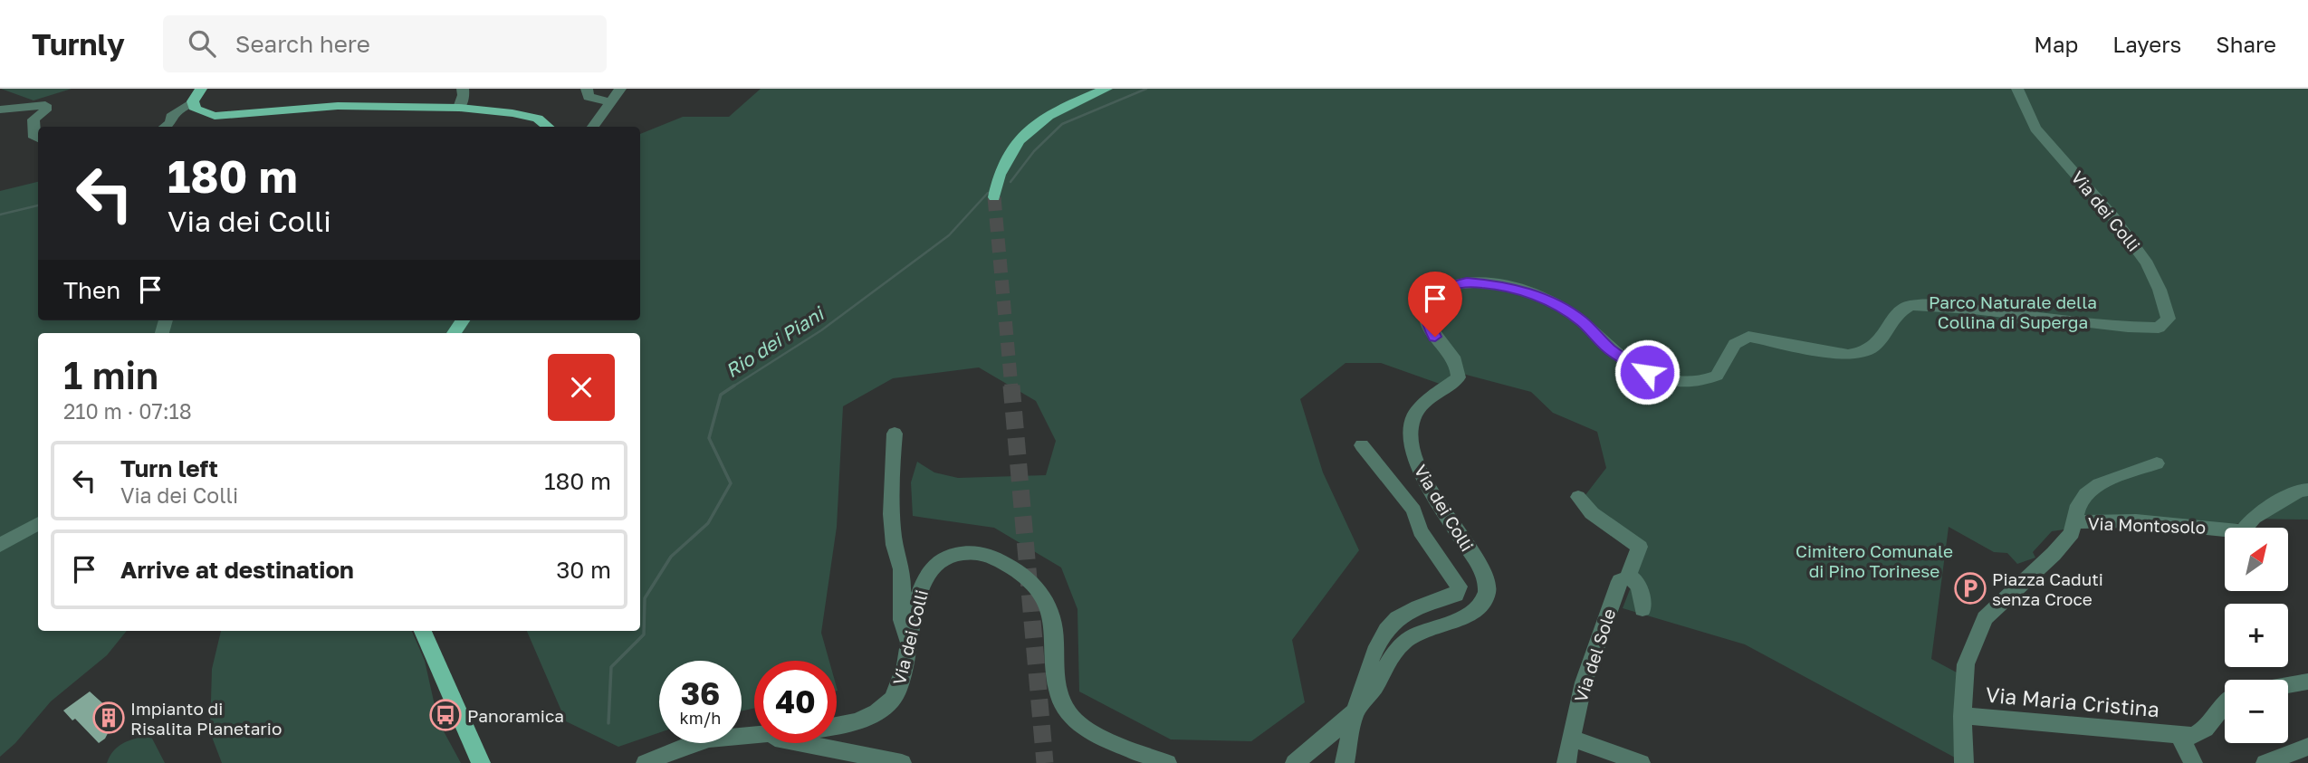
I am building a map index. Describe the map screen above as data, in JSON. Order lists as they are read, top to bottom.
{
  "streets": {
    "street": [
      "Via dei Colli",
      "Via Montosolo",
      "Via del Sole",
      "Via Maria Cristina"
    ]
  },
  "crossings": [
    ["Via Montosolo", "Via Maria Cristina"]
  ],
  "water": ["Rio dei Piani"],
  "parks": ["Parco Naturale della Collina di Superga", "Cimitero Comunale di Pino Torinese"],
  "places": {
    "parking": ["Piazza Caduti senza Croce"],
    "bus stop": ["Panoramica"],
    "building": ["Impianto di Risalita Planetario"]
  },
  "north": "top right",
  "page": {
    "header": "Turnly",
    "search": "Search here",
    "nav": ["Map", "Layers", "Share"],
    "turn": ["180 m", "Via dei Colli"],
    "then": "Then",
    "heading": ["1 min", "210 m · 07:18"],
    "list": [
      {
        "name": "Turn left",
        "note": "Via dei Colli",
        "value": "180 m"
      },
      {
        "name": "Arrive at destination",
        "value": "30 m"
      }
    ],
    "map_buttons": ["+", "−"],
    "speed": "36 km/h",
    "limit": "40"
  }
}
